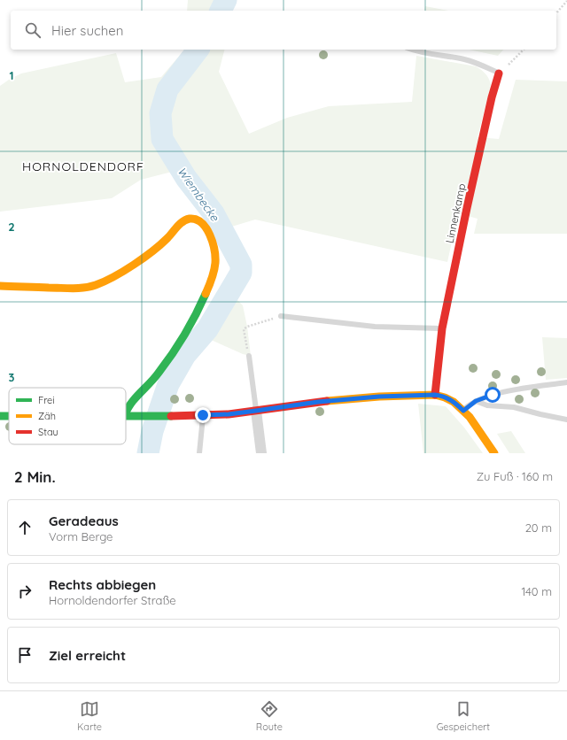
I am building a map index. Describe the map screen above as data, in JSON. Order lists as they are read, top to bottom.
{
  "streets": {
    "street": ["Linnenkamp"]
  },
  "districts": ["HORNOLDENDORF"],
  "water": ["Wiembecke"],
  "legend": ["Frei", "Zäh", "Stau"],
  "page": {
    "search": "Hier suchen",
    "heading": ["2 Min.", "Zu Fuß · 160 m"],
    "list": [
      ["Geradeaus", "Vorm Berge", "20 m"],
      ["Rechts abbiegen", "Hornoldendorfer Straße", "140 m"],
      "Ziel erreicht"
    ],
    "nav": ["Karte", "Route", "Gespeichert"]
  },
  "grid": {
    "rows": ["1", "2", "3"]
  }
}
